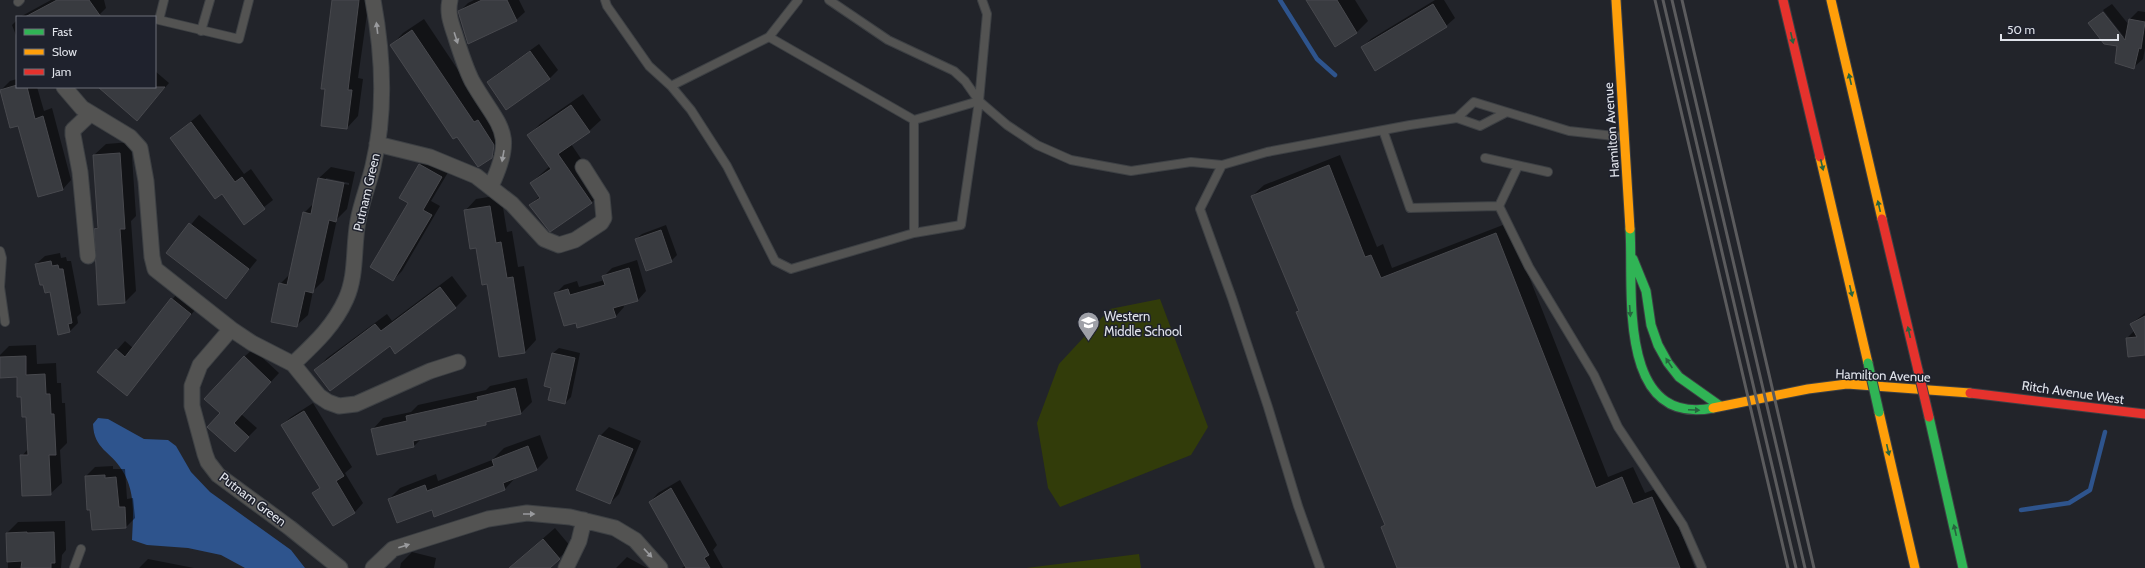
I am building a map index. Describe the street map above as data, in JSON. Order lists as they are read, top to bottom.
{
  "streets": {
    "main road": ["Hamilton Avenue", "Ritch Avenue West"],
    "street": ["Putnam Green"]
  },
  "crossings": [
    ["Hamilton Avenue", "Ritch Avenue West"]
  ],
  "places": {
    "school or university": ["Western Middle School"]
  },
  "legend": ["Fast", "Slow", "Jam"],
  "scale_bar": "50 m"
}
